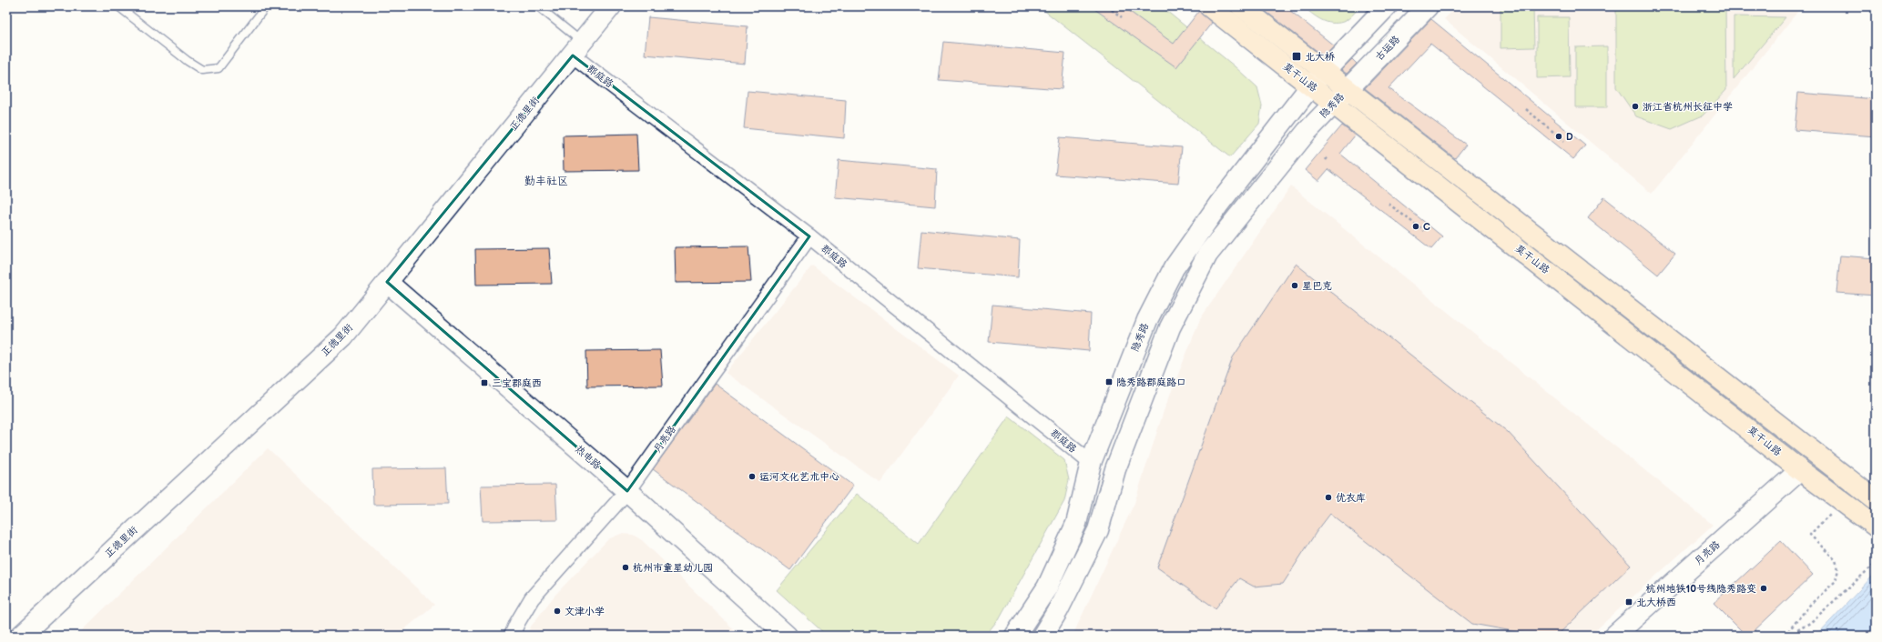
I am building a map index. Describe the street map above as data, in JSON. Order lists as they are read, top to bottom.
{
  "streets": {
    "main road": ["莫干山路"],
    "street": [
      "古运路",
      "郡庭路",
      "隐秀路",
      "正德里街",
      "月亮路",
      "热电路"
    ]
  },
  "crossings": [
    ["古运路", "莫干山路"],
    ["古运路", "隐秀路"],
    ["郡庭路", "隐秀路"],
    ["郡庭路", "正德里街"],
    ["郡庭路", "月亮路"],
    ["莫干山路", "隐秀路"],
    ["莫干山路", "月亮路"],
    ["正德里街", "热电路"],
    ["月亮路", "热电路"]
  ],
  "districts": ["勤丰社区"],
  "places": {
    "transit": [
      "北大桥",
      "隐秀路郡庭路口",
      "三宝郡庭西",
      "北大桥西"
    ],
    "other": [
      "浙江省杭州长征中学",
      "D",
      "C",
      "星巴克",
      "运河文化艺术中心",
      "优衣库",
      "杭州市童星幼儿园",
      "杭州地铁10号线隐秀路变",
      "文津小学"
    ]
  }
}
